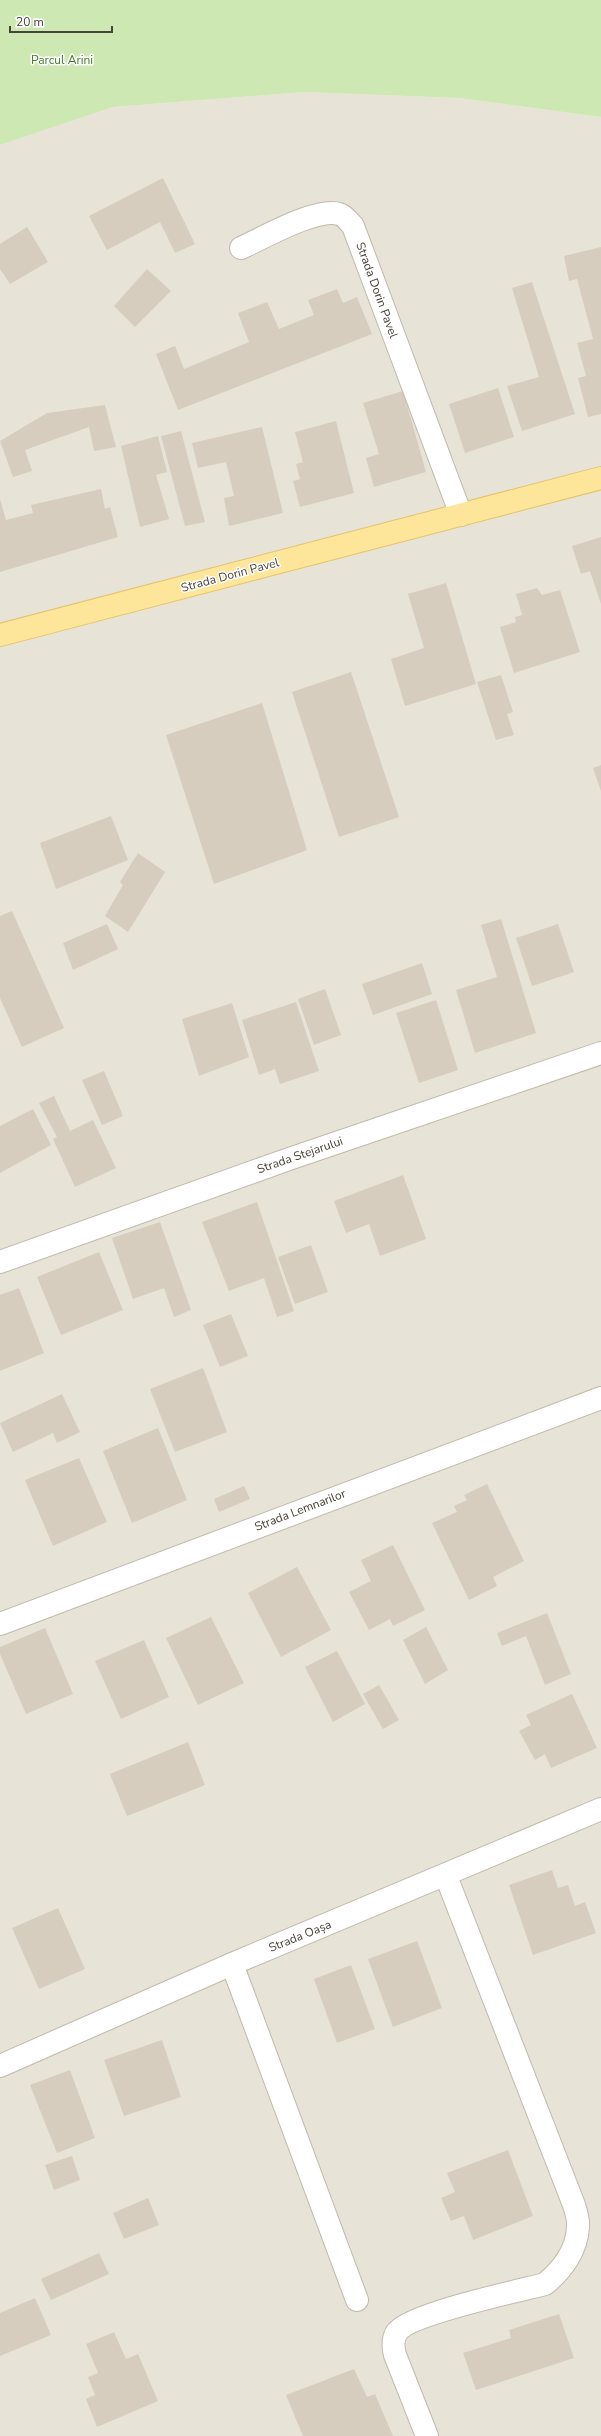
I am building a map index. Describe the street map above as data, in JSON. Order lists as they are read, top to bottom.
{
  "streets": {
    "main road": ["Strada Dorin Pavel"],
    "street": ["Strada Stejarului", "Strada Lemnarilor", "Strada Oașa"]
  },
  "parks": ["Parcul Arini"],
  "scale_bar": "20 m"
}
